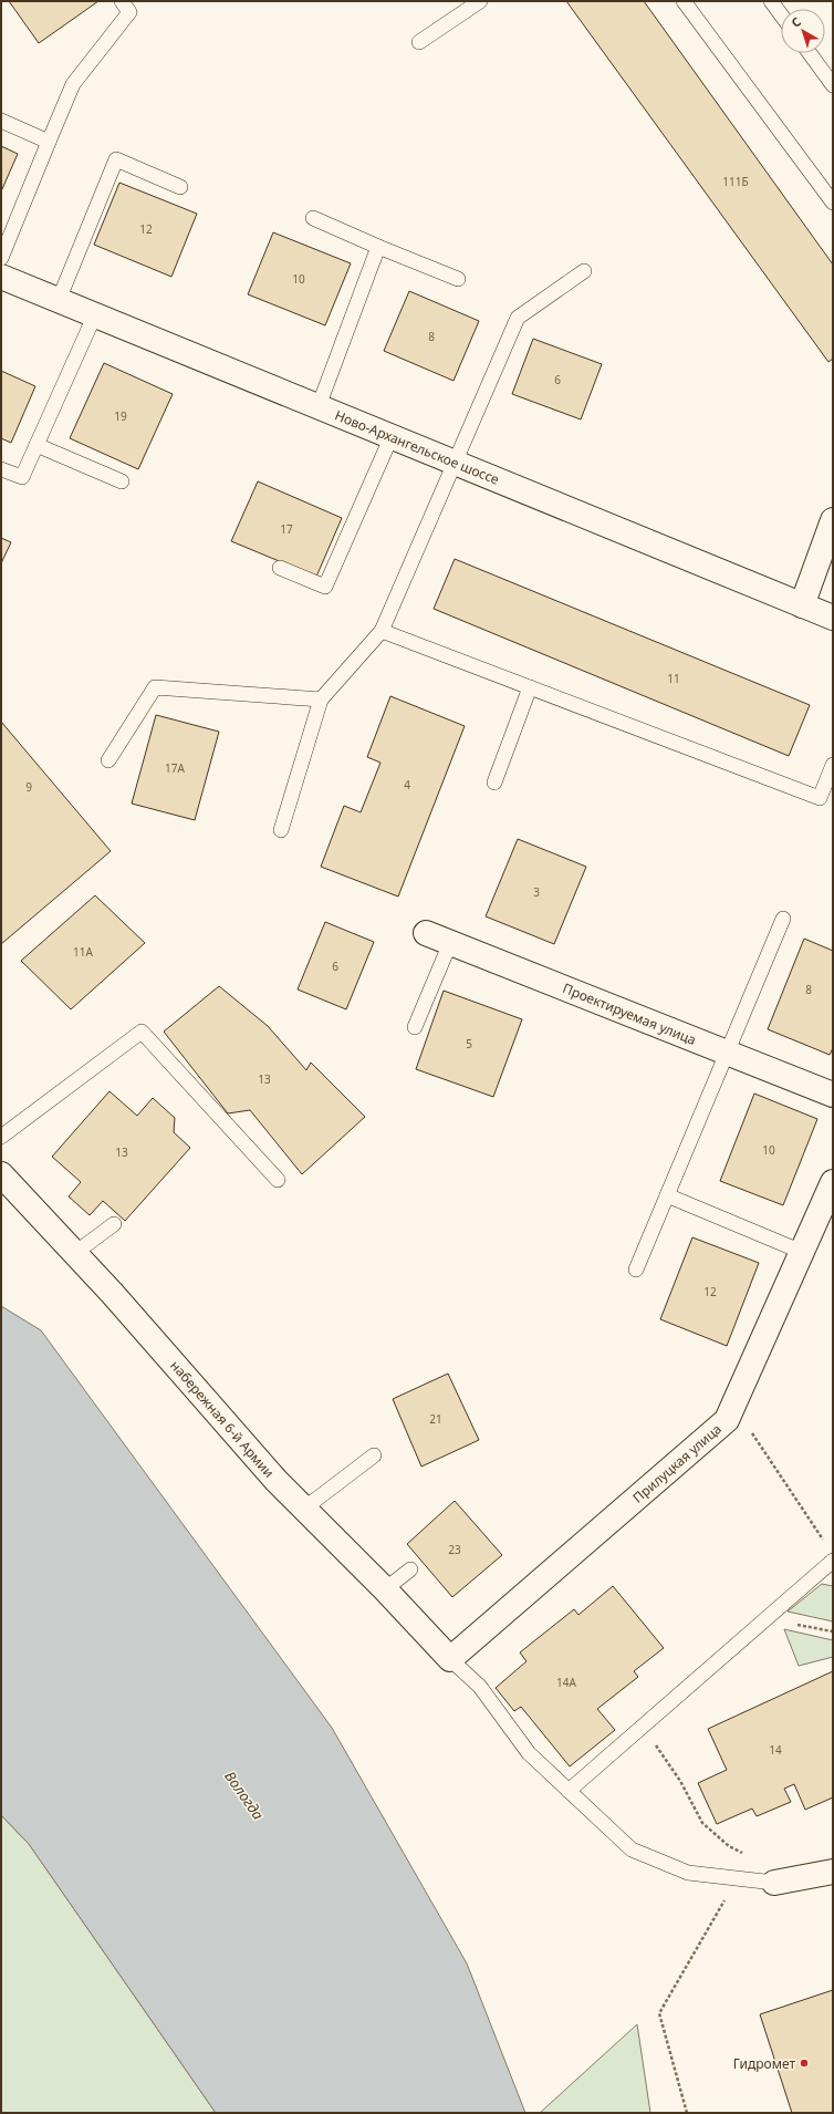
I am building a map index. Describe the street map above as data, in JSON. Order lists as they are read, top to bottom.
{
  "streets": {
    "street": [
      "Ново-Архангельское шоссе",
      "Проектируемая улица",
      "набережная 6-й Армии",
      "Прилуцкая улица"
    ]
  },
  "crossings": [
    ["набережная 6-й Армии", "Прилуцкая улица"]
  ],
  "water": ["Вологда"],
  "places": ["Гидромет"],
  "house_numbers": [
    "111Б",
    "12",
    "10",
    "8",
    "6",
    "19",
    "17",
    "11",
    "17А",
    "4",
    "9",
    "3",
    "11А",
    "6",
    "8",
    "5",
    "13",
    "10",
    "13",
    "12",
    "21",
    "23",
    "14А",
    "14"
  ],
  "north": "top left"
}
